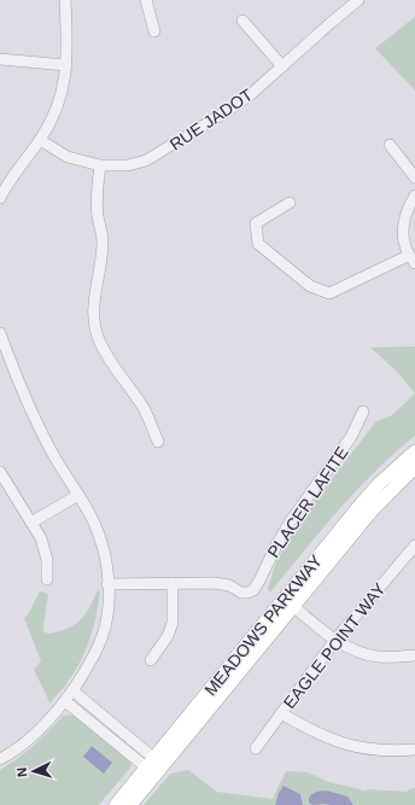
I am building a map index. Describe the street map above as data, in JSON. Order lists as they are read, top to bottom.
{
  "streets": {
    "main road": ["MEADOWS PARKWAY"],
    "street": ["RUE JADOT", "PLACER LAFITE", "EAGLE POINT WAY"]
  },
  "north": "left"
}
